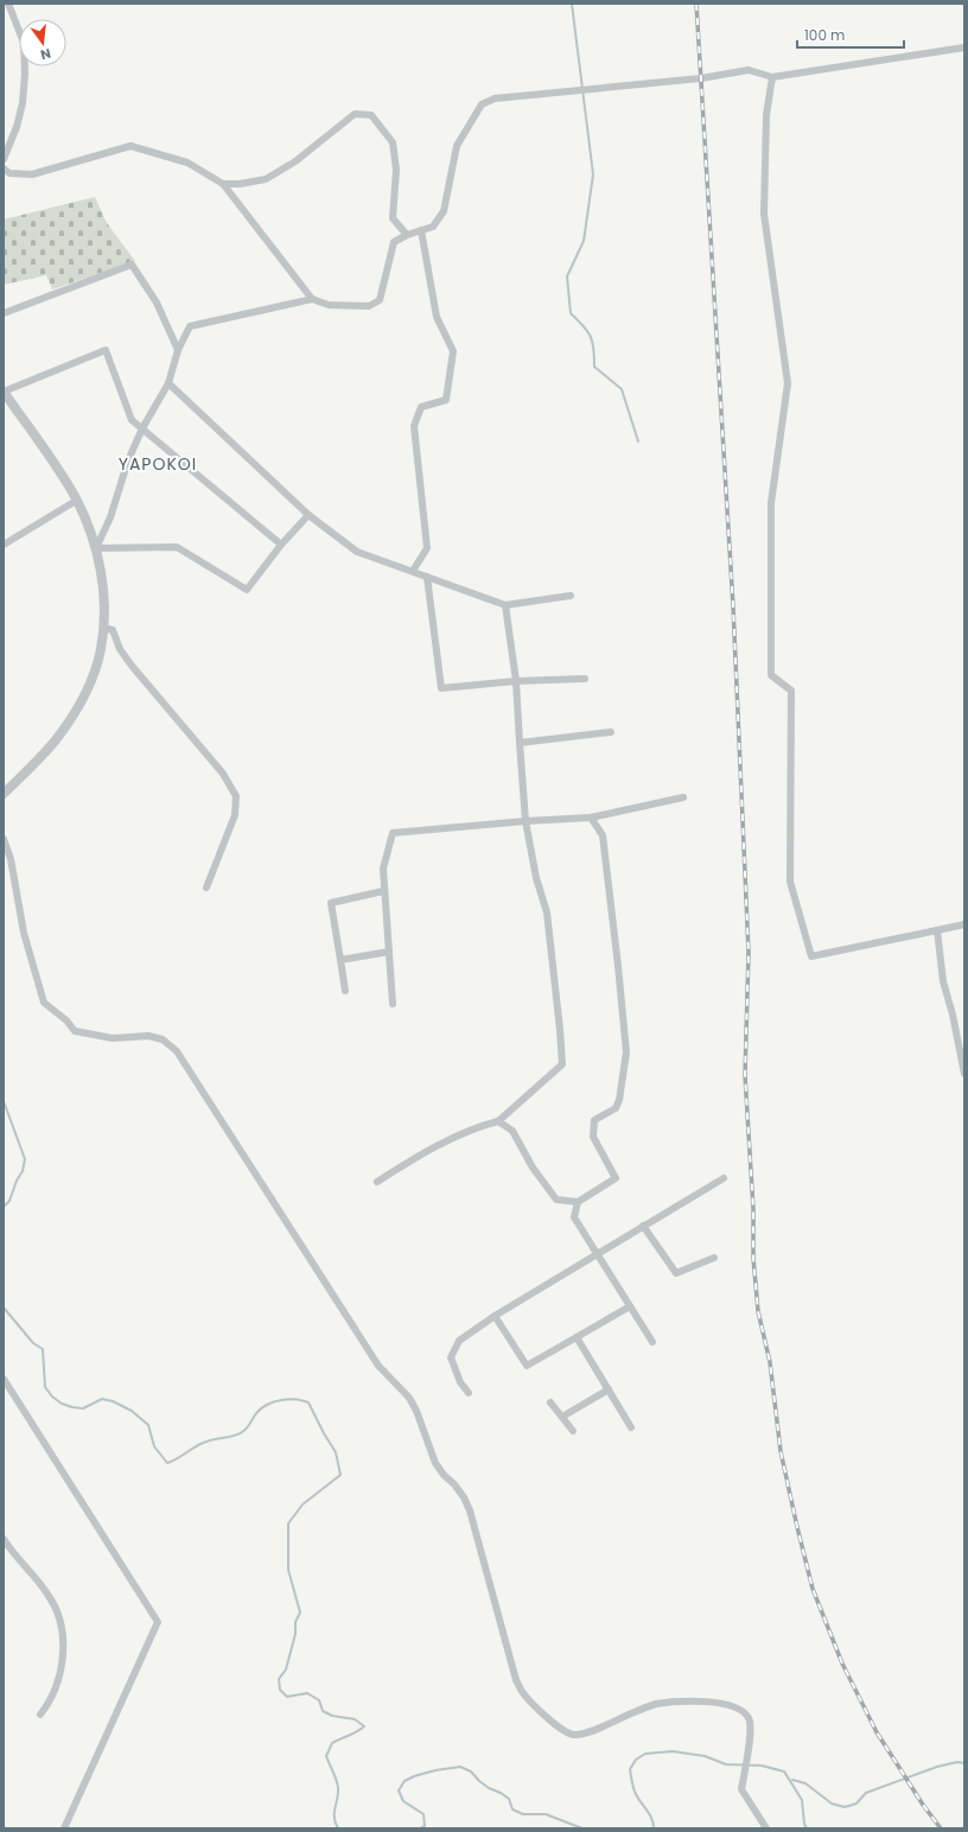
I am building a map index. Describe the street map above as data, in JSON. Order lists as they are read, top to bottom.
{
  "districts": ["YAPOKOI"],
  "scale_bar": "100 m",
  "north": "bottom"
}
